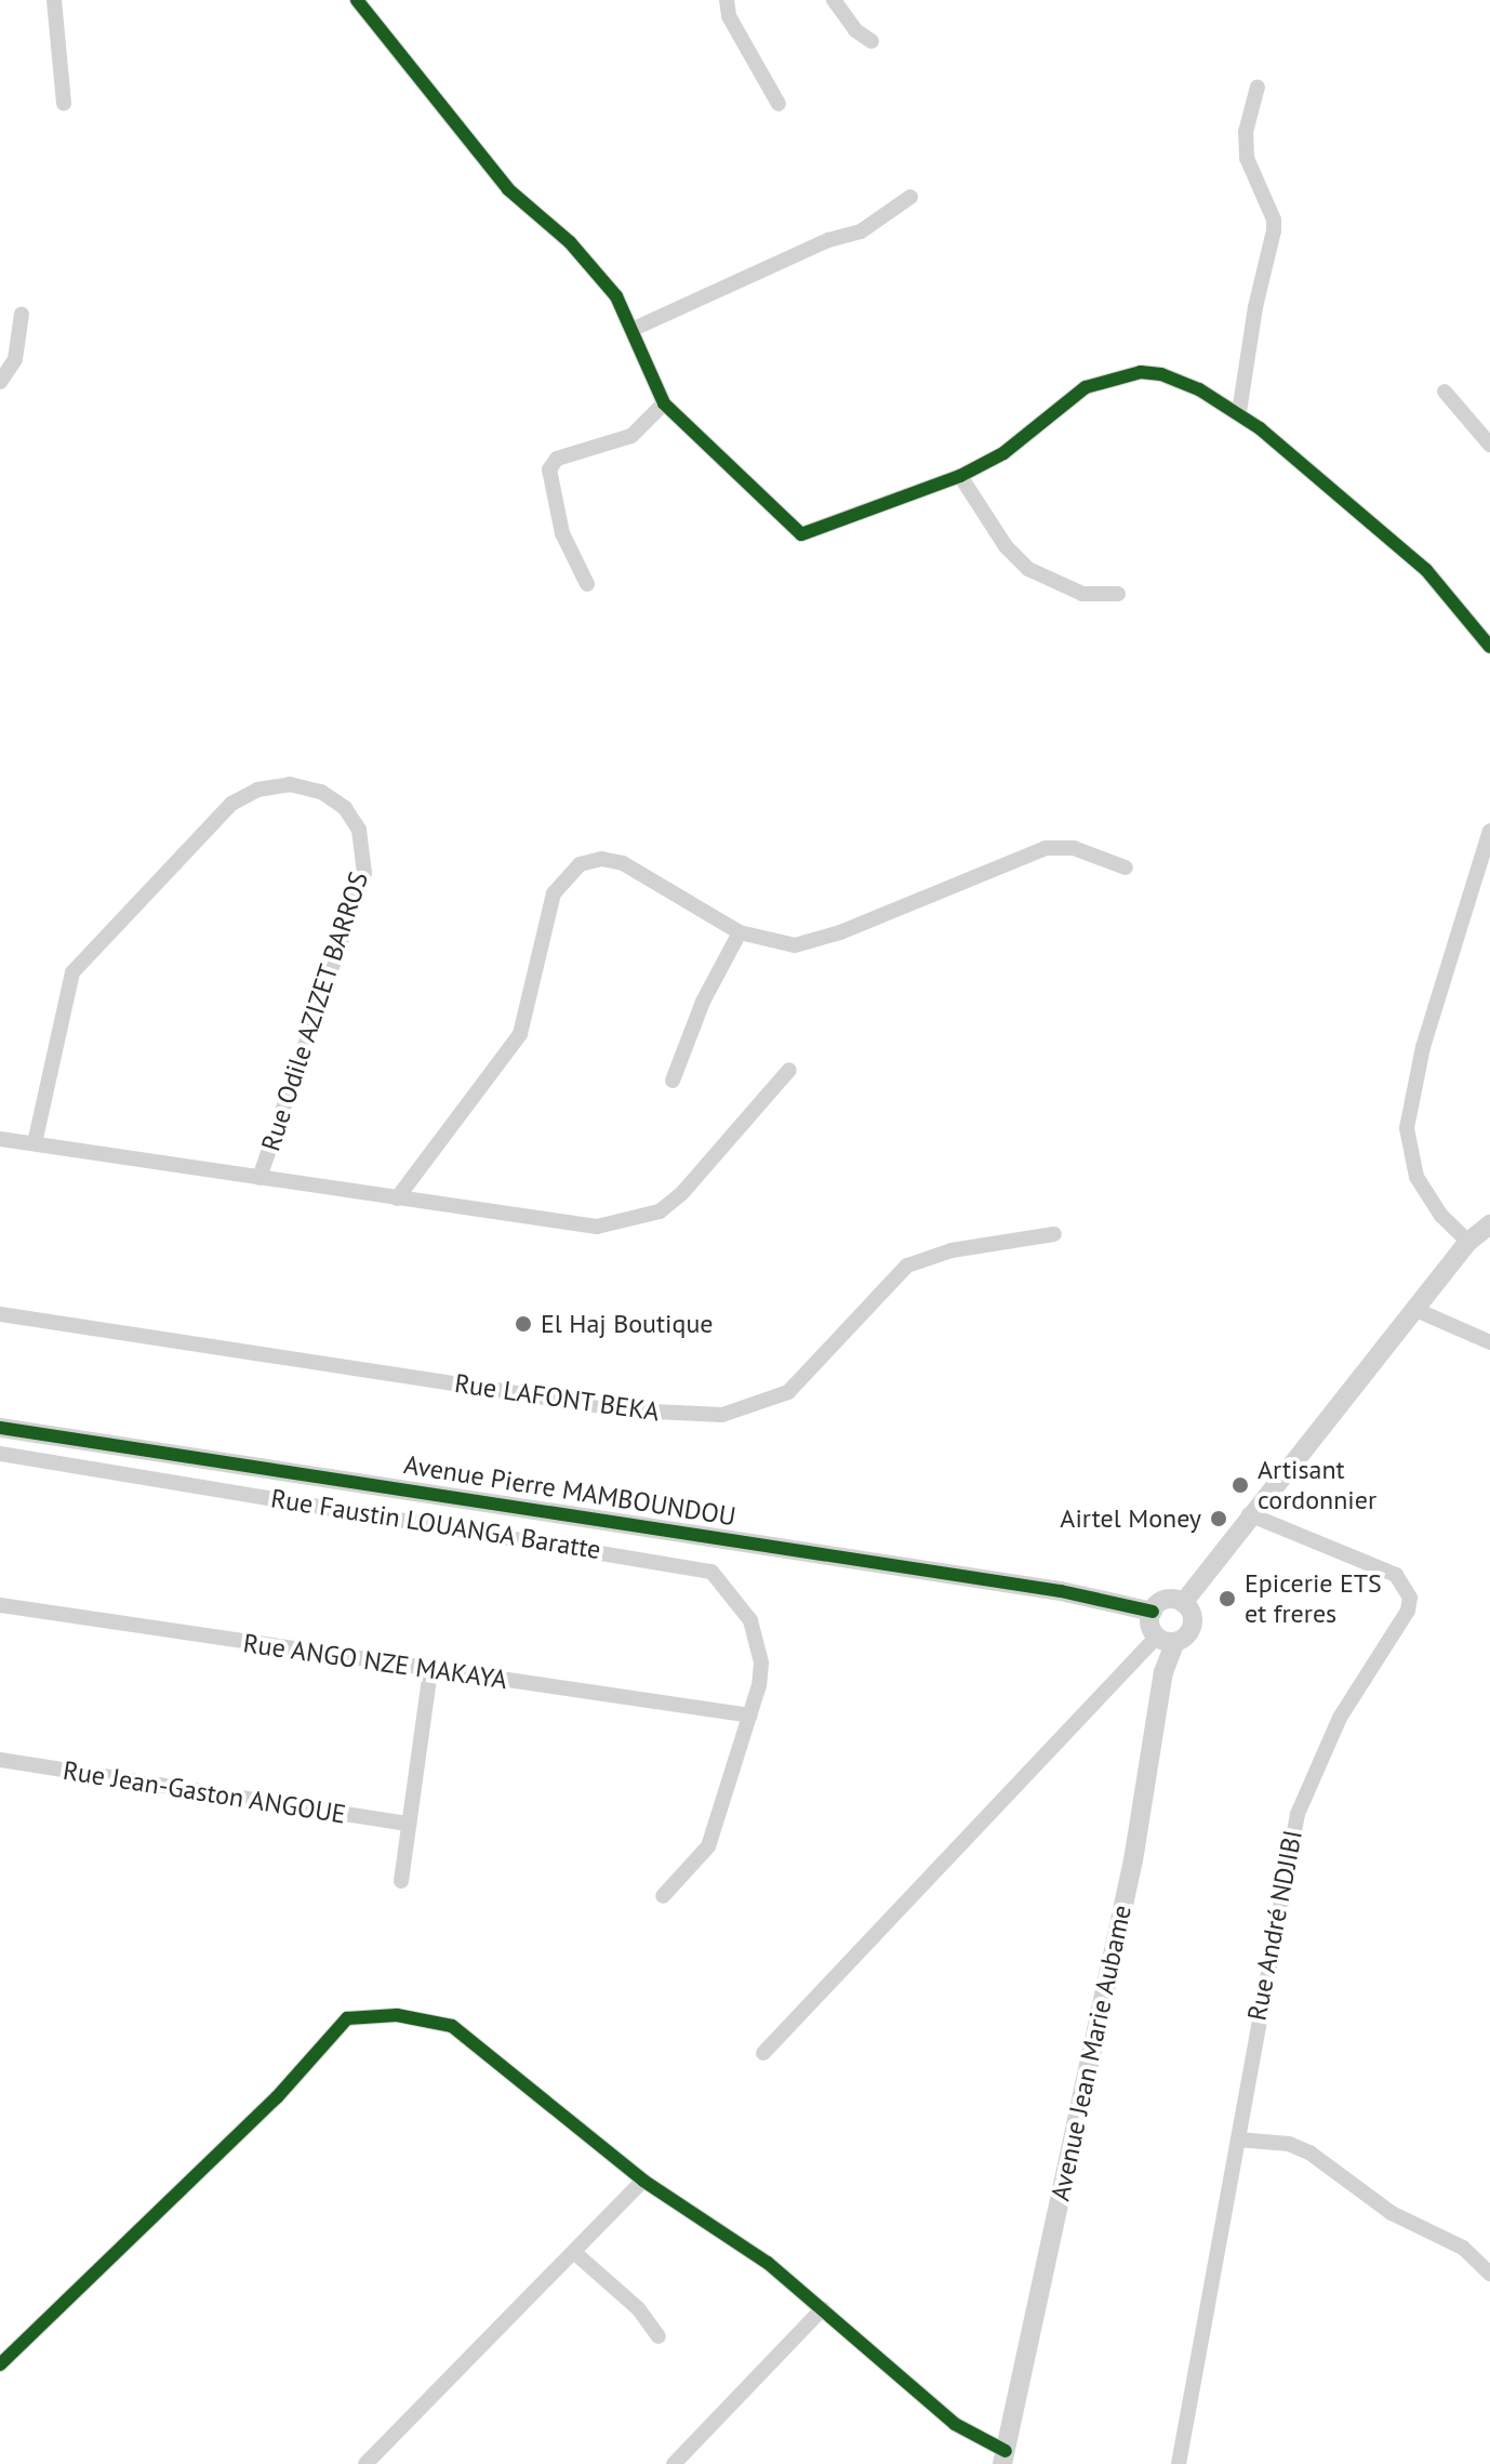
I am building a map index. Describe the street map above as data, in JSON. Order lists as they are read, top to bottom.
{
  "streets": {
    "street": [
      "Rue Odile AZIZET BARROS",
      "Rue LAFONT BEKA",
      "Avenue Pierre MAMBOUNDOU",
      "Rue Faustin LOUANGA Baratte",
      "Rue ANGO NZE MAKAYA",
      "Rue Jean-Gaston ANGOUE",
      "Rue André NDJIBI",
      "Avenue Jean Marie Aubame"
    ]
  },
  "crossings": [
    ["Avenue Pierre MAMBOUNDOU", "Avenue Jean Marie Aubame"],
    ["Rue Faustin LOUANGA Baratte", "Rue ANGO NZE MAKAYA"]
  ],
  "places": [
    "El Haj Boutique",
    "Artisant cordonnier",
    "Airtel Money",
    "Epicerie ETS et freres"
  ]
}
